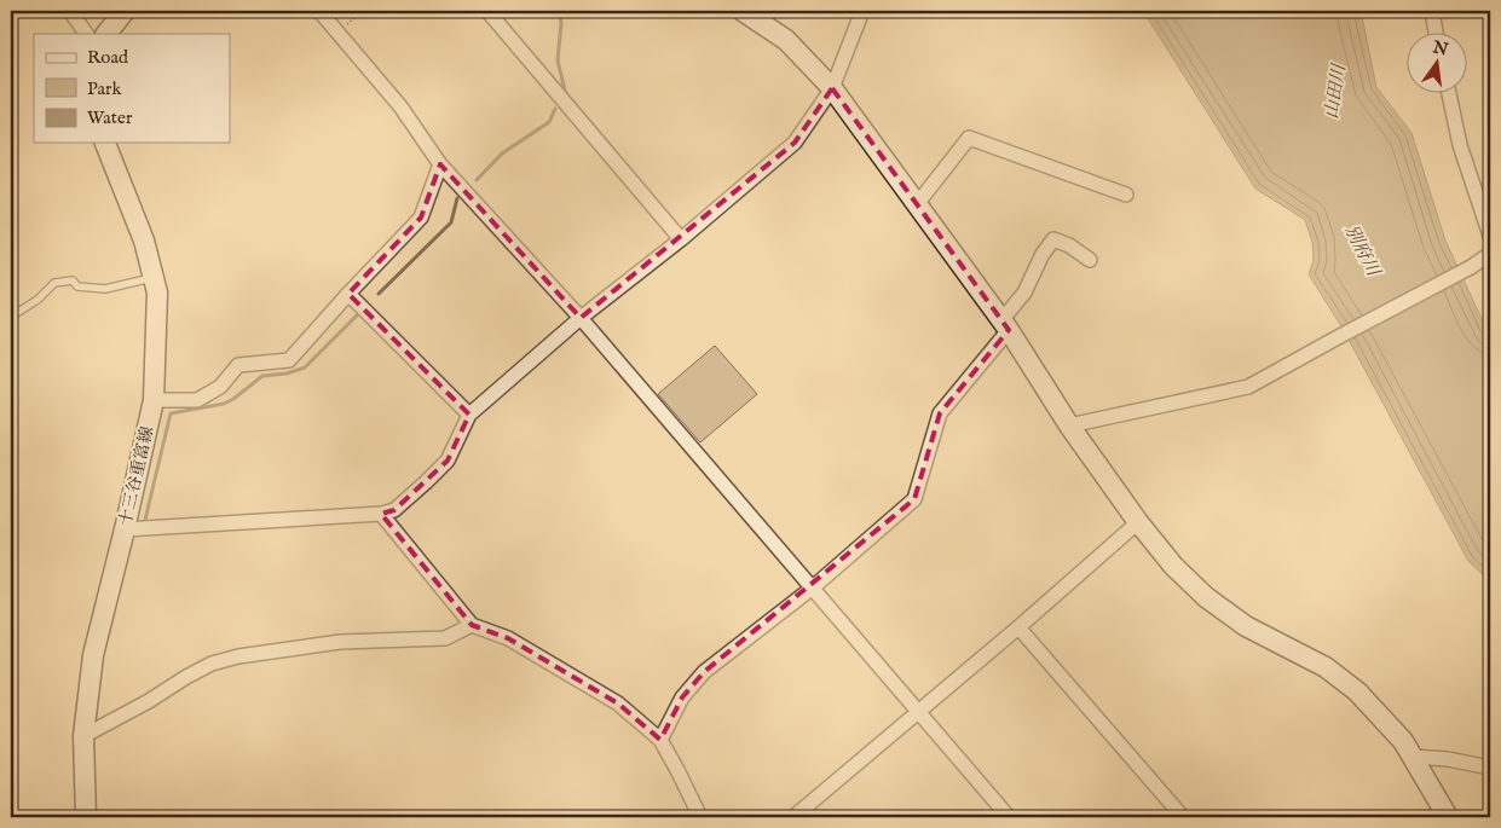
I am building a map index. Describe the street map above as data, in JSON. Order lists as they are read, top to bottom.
{
  "streets": {
    "street": ["十三谷重富線"]
  },
  "water": ["山田川", "別府川"],
  "legend": ["Road", "Park", "Water"],
  "north": "top"
}
